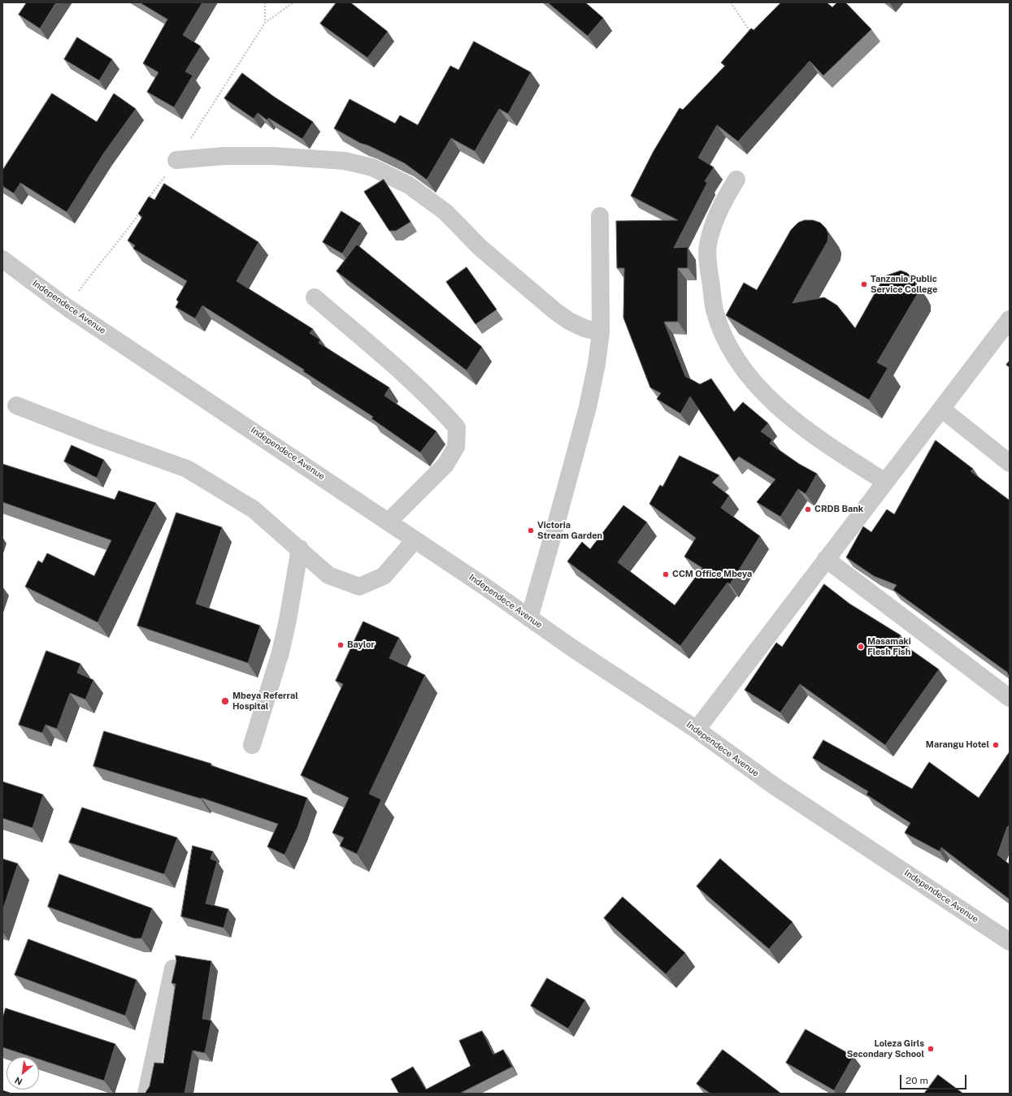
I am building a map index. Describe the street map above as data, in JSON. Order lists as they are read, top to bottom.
{
  "streets": {
    "street": ["Independece Avenue"]
  },
  "places": [
    "Tanzania Public Service College",
    "CRDB Bank",
    "Victoria Stream Garden",
    "CCM Office Mbeya",
    "Baylor",
    "Masamaki Flesh Fish",
    "Mbeya Referral Hospital",
    "Marangu Hotel",
    "Loleza Girls Secondary School"
  ],
  "scale_bar": "20 m",
  "north": "bottom left"
}
